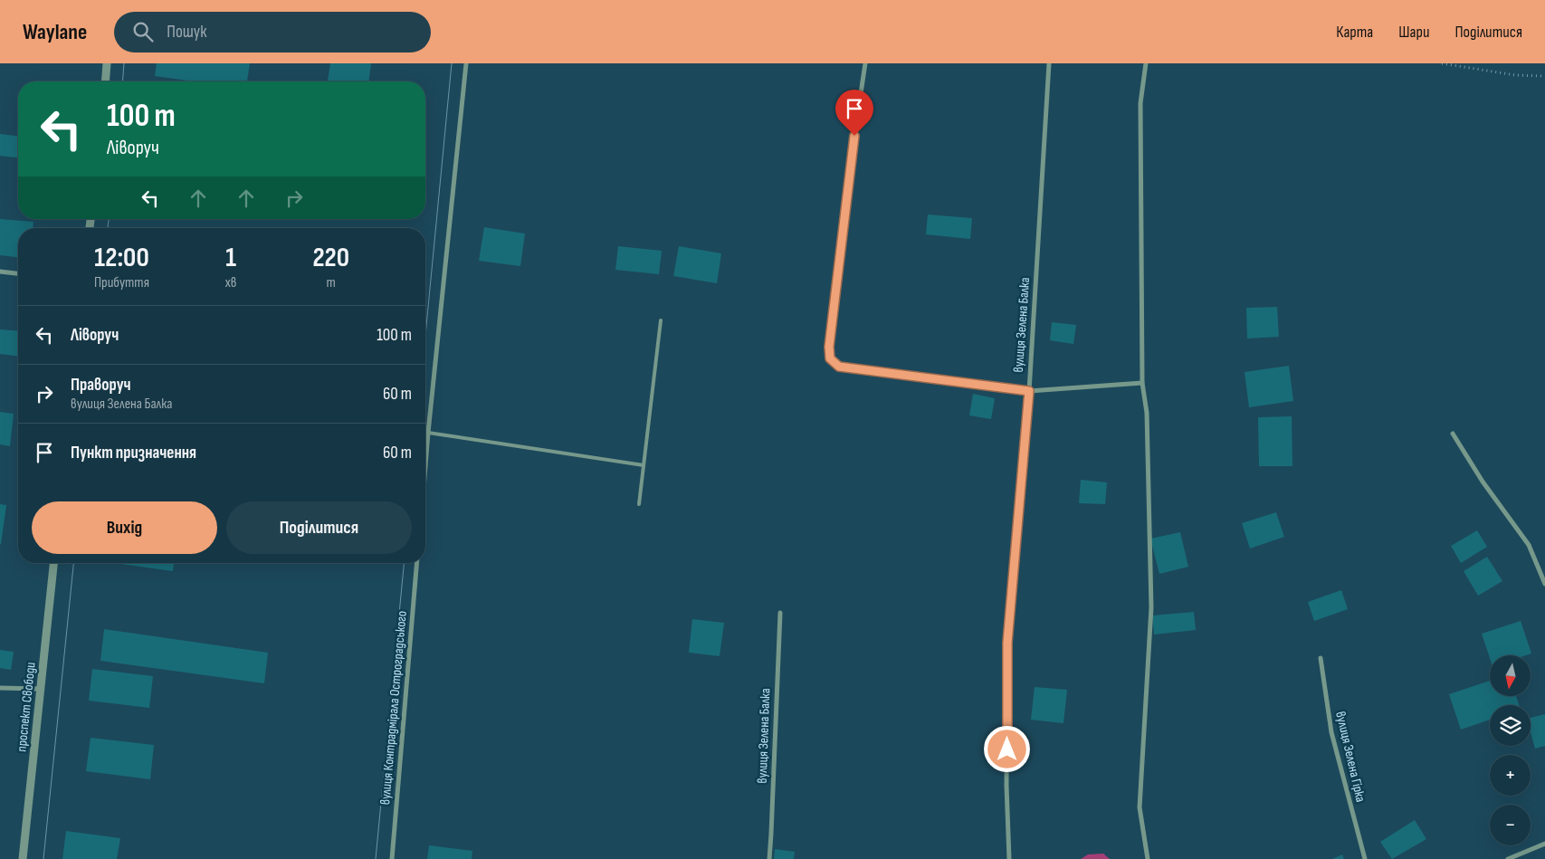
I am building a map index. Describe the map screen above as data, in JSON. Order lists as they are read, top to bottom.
{
  "streets": {
    "street": [
      "вулиця Зелена Балка",
      "проспект Свободи",
      "вулиця Контрадмірала Остроградського",
      "вулиця Зелена Гірка"
    ]
  },
  "north": "bottom",
  "page": {
    "header": "Waylane",
    "search": "Пошук",
    "nav": ["Карта", "Шари", "Поділитися"],
    "turn": ["100 m", "Ліворуч"],
    "eta": [
      "12:00",
      "Прибуття",
      "1",
      "хв",
      "220",
      "m"
    ],
    "list": [
      {
        "name": "Ліворуч",
        "value": "100 m"
      },
      {
        "name": "Праворуч",
        "note": "вулиця Зелена Балка",
        "value": "60 m"
      },
      {
        "name": "Пункт призначення",
        "value": "60 m"
      }
    ],
    "buttons": ["Вихід", "Поділитися"],
    "map_buttons": ["+", "−"]
  }
}
